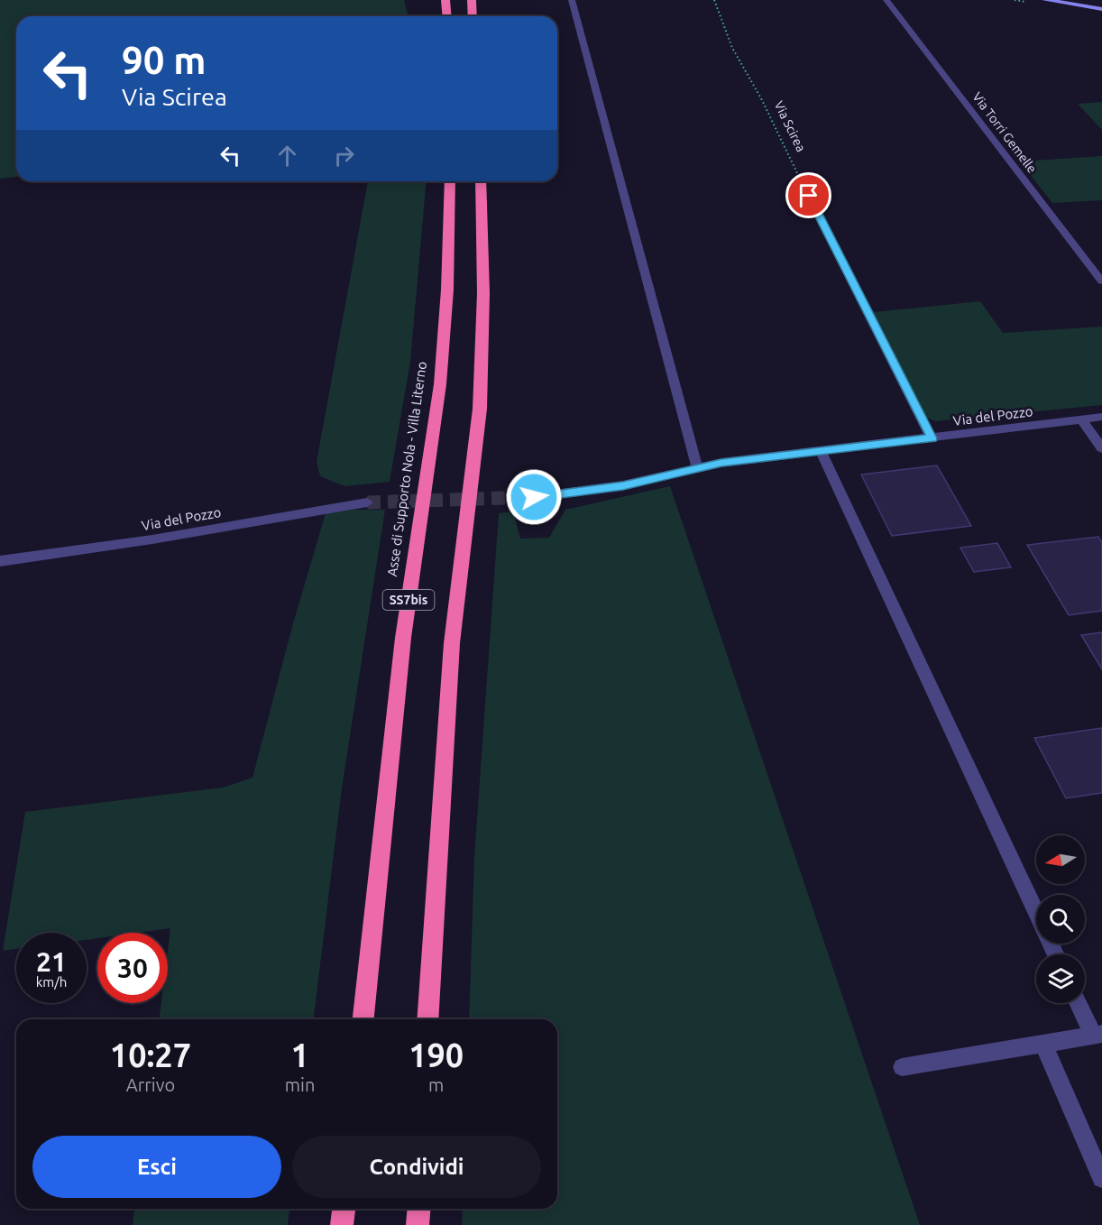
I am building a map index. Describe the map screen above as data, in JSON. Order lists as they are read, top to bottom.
{
  "streets": {
    "highway": ["Asse di Supporto Nola - Villa Literno", "SS7bis"],
    "street": ["Via Torri Gemelle", "Via del Pozzo"],
    "path": ["Via Scirea"]
  },
  "north": "left",
  "page": {
    "turn": ["90 m", "Via Scirea"],
    "speed": "21 km/h",
    "limit": "30",
    "eta": [
      "10:27",
      "Arrivo",
      "1",
      "min",
      "190",
      "m"
    ],
    "buttons": ["Esci", "Condividi"]
  }
}
